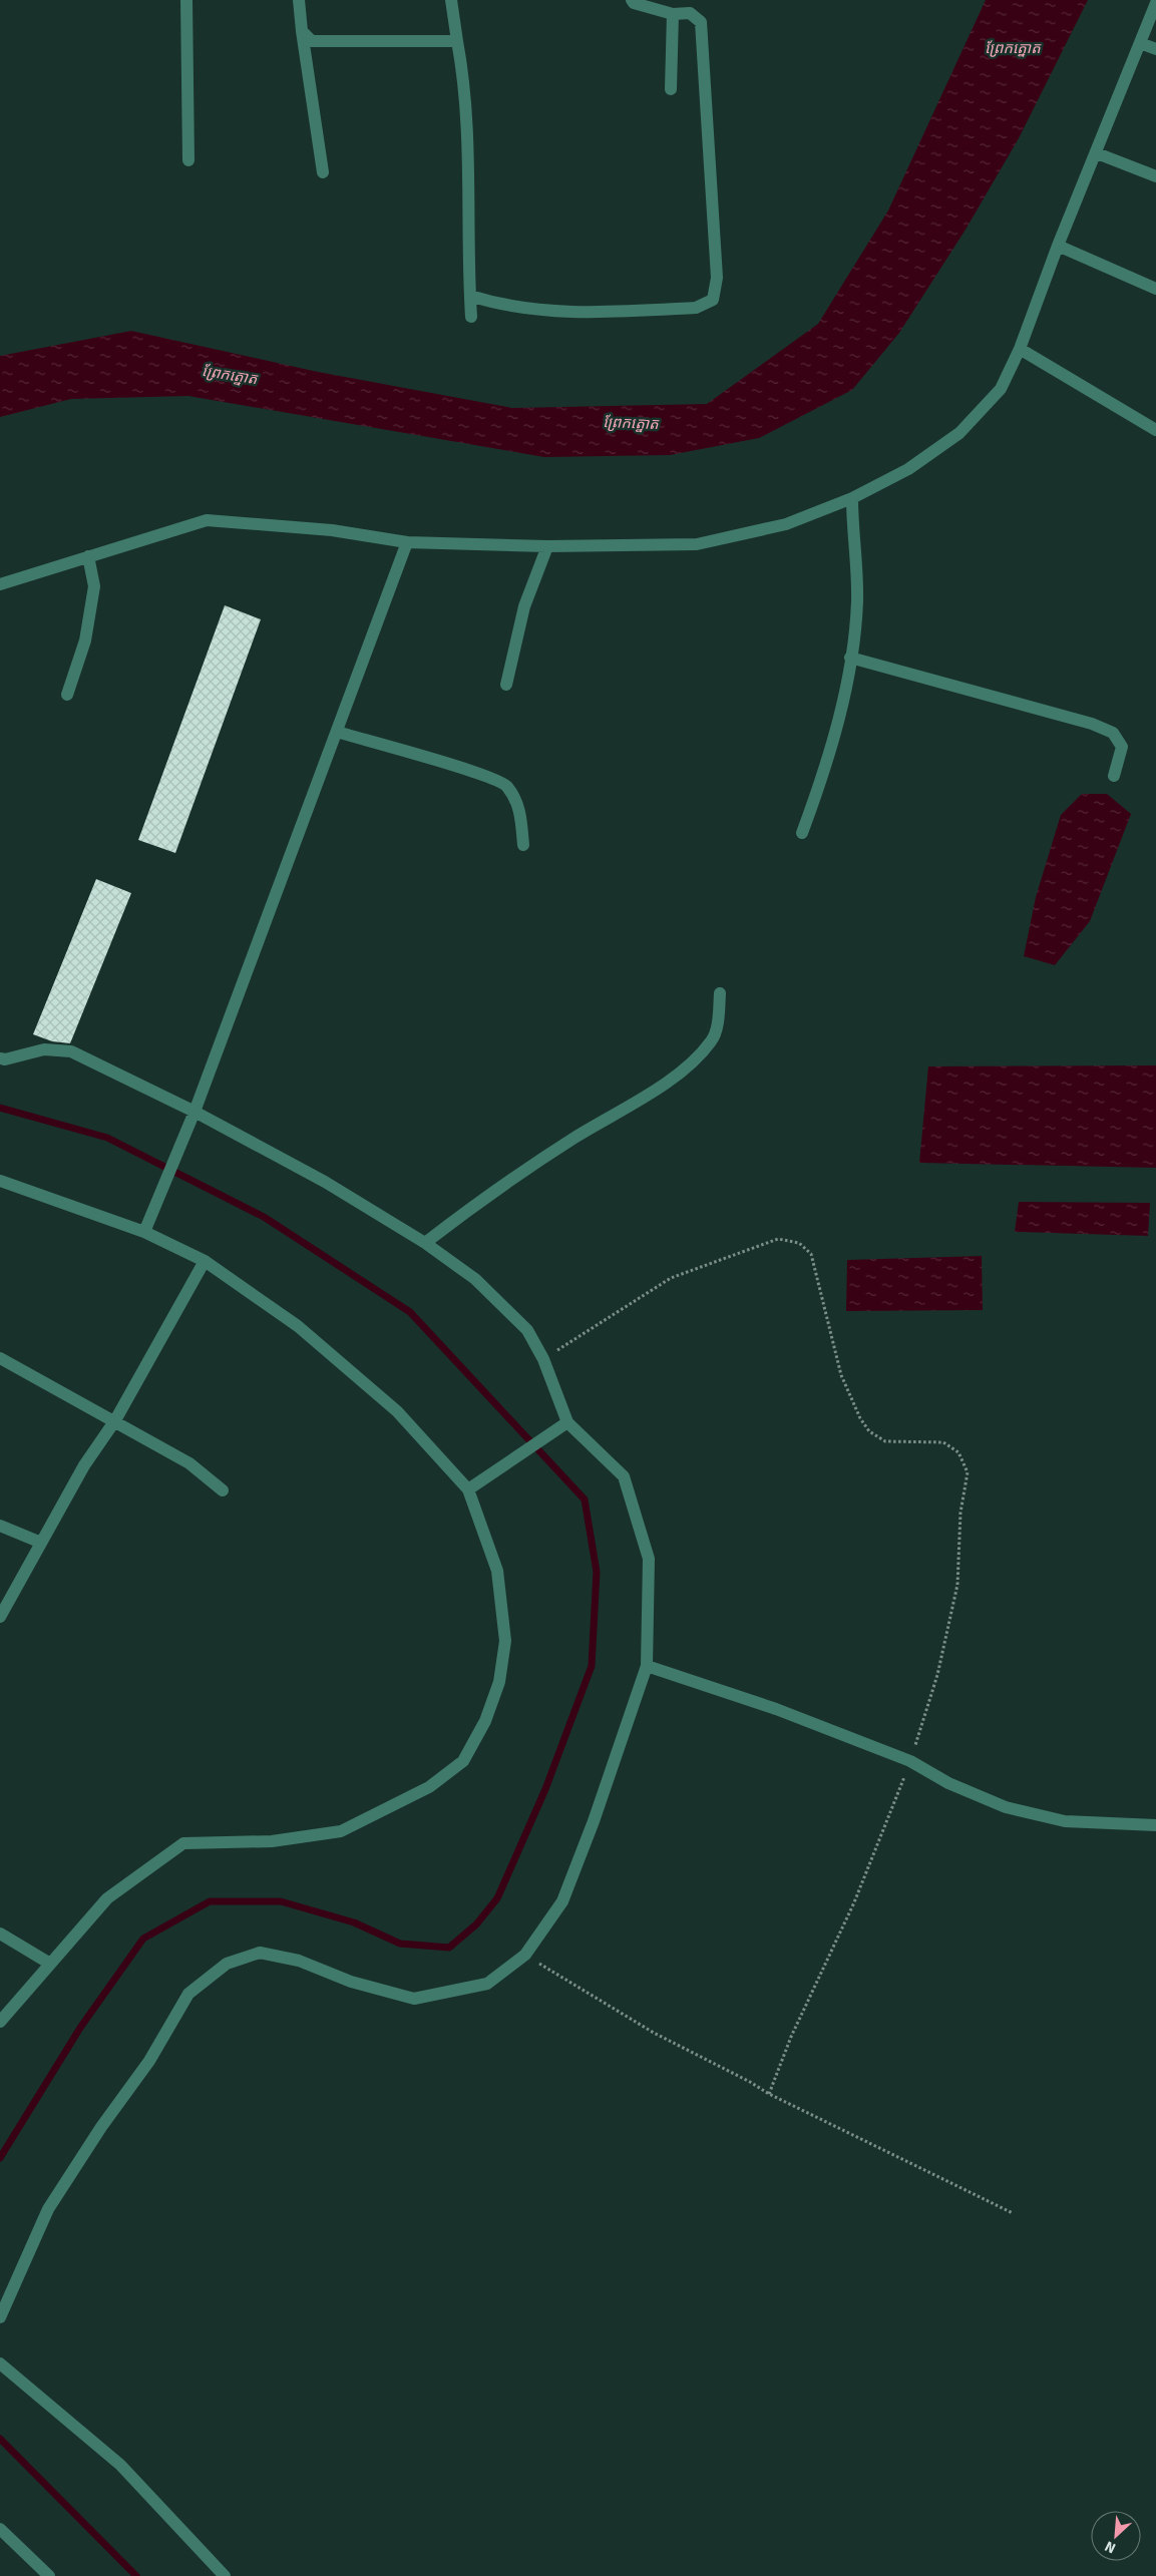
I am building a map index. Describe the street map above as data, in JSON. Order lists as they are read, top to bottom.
{
  "water": ["ព្រែកត្នោត"],
  "north": "bottom left"
}
